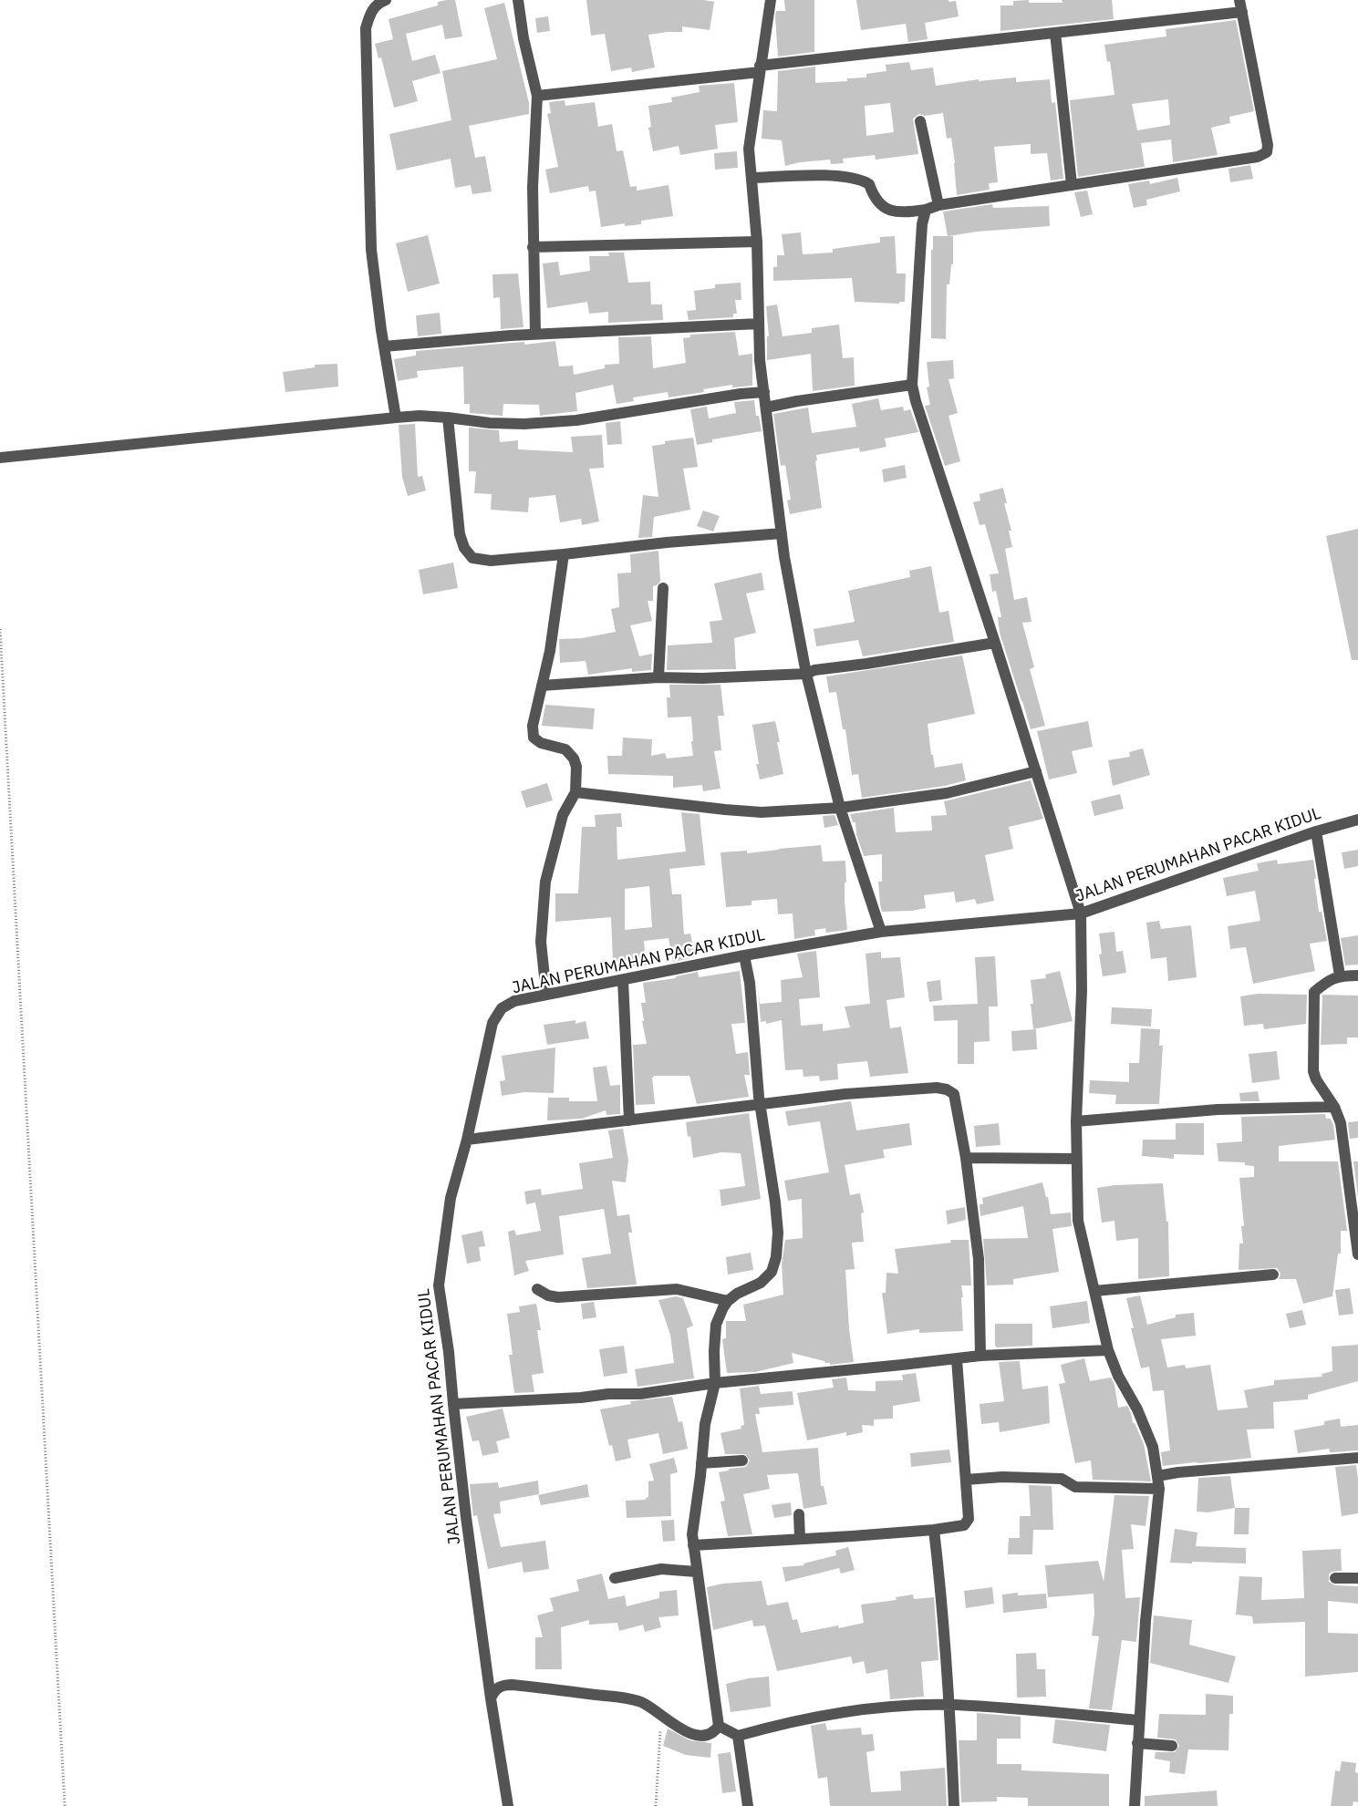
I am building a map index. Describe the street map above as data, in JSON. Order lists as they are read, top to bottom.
{
  "streets": {
    "street": ["JALAN PERUMAHAN PACAR KIDUL"]
  }
}
